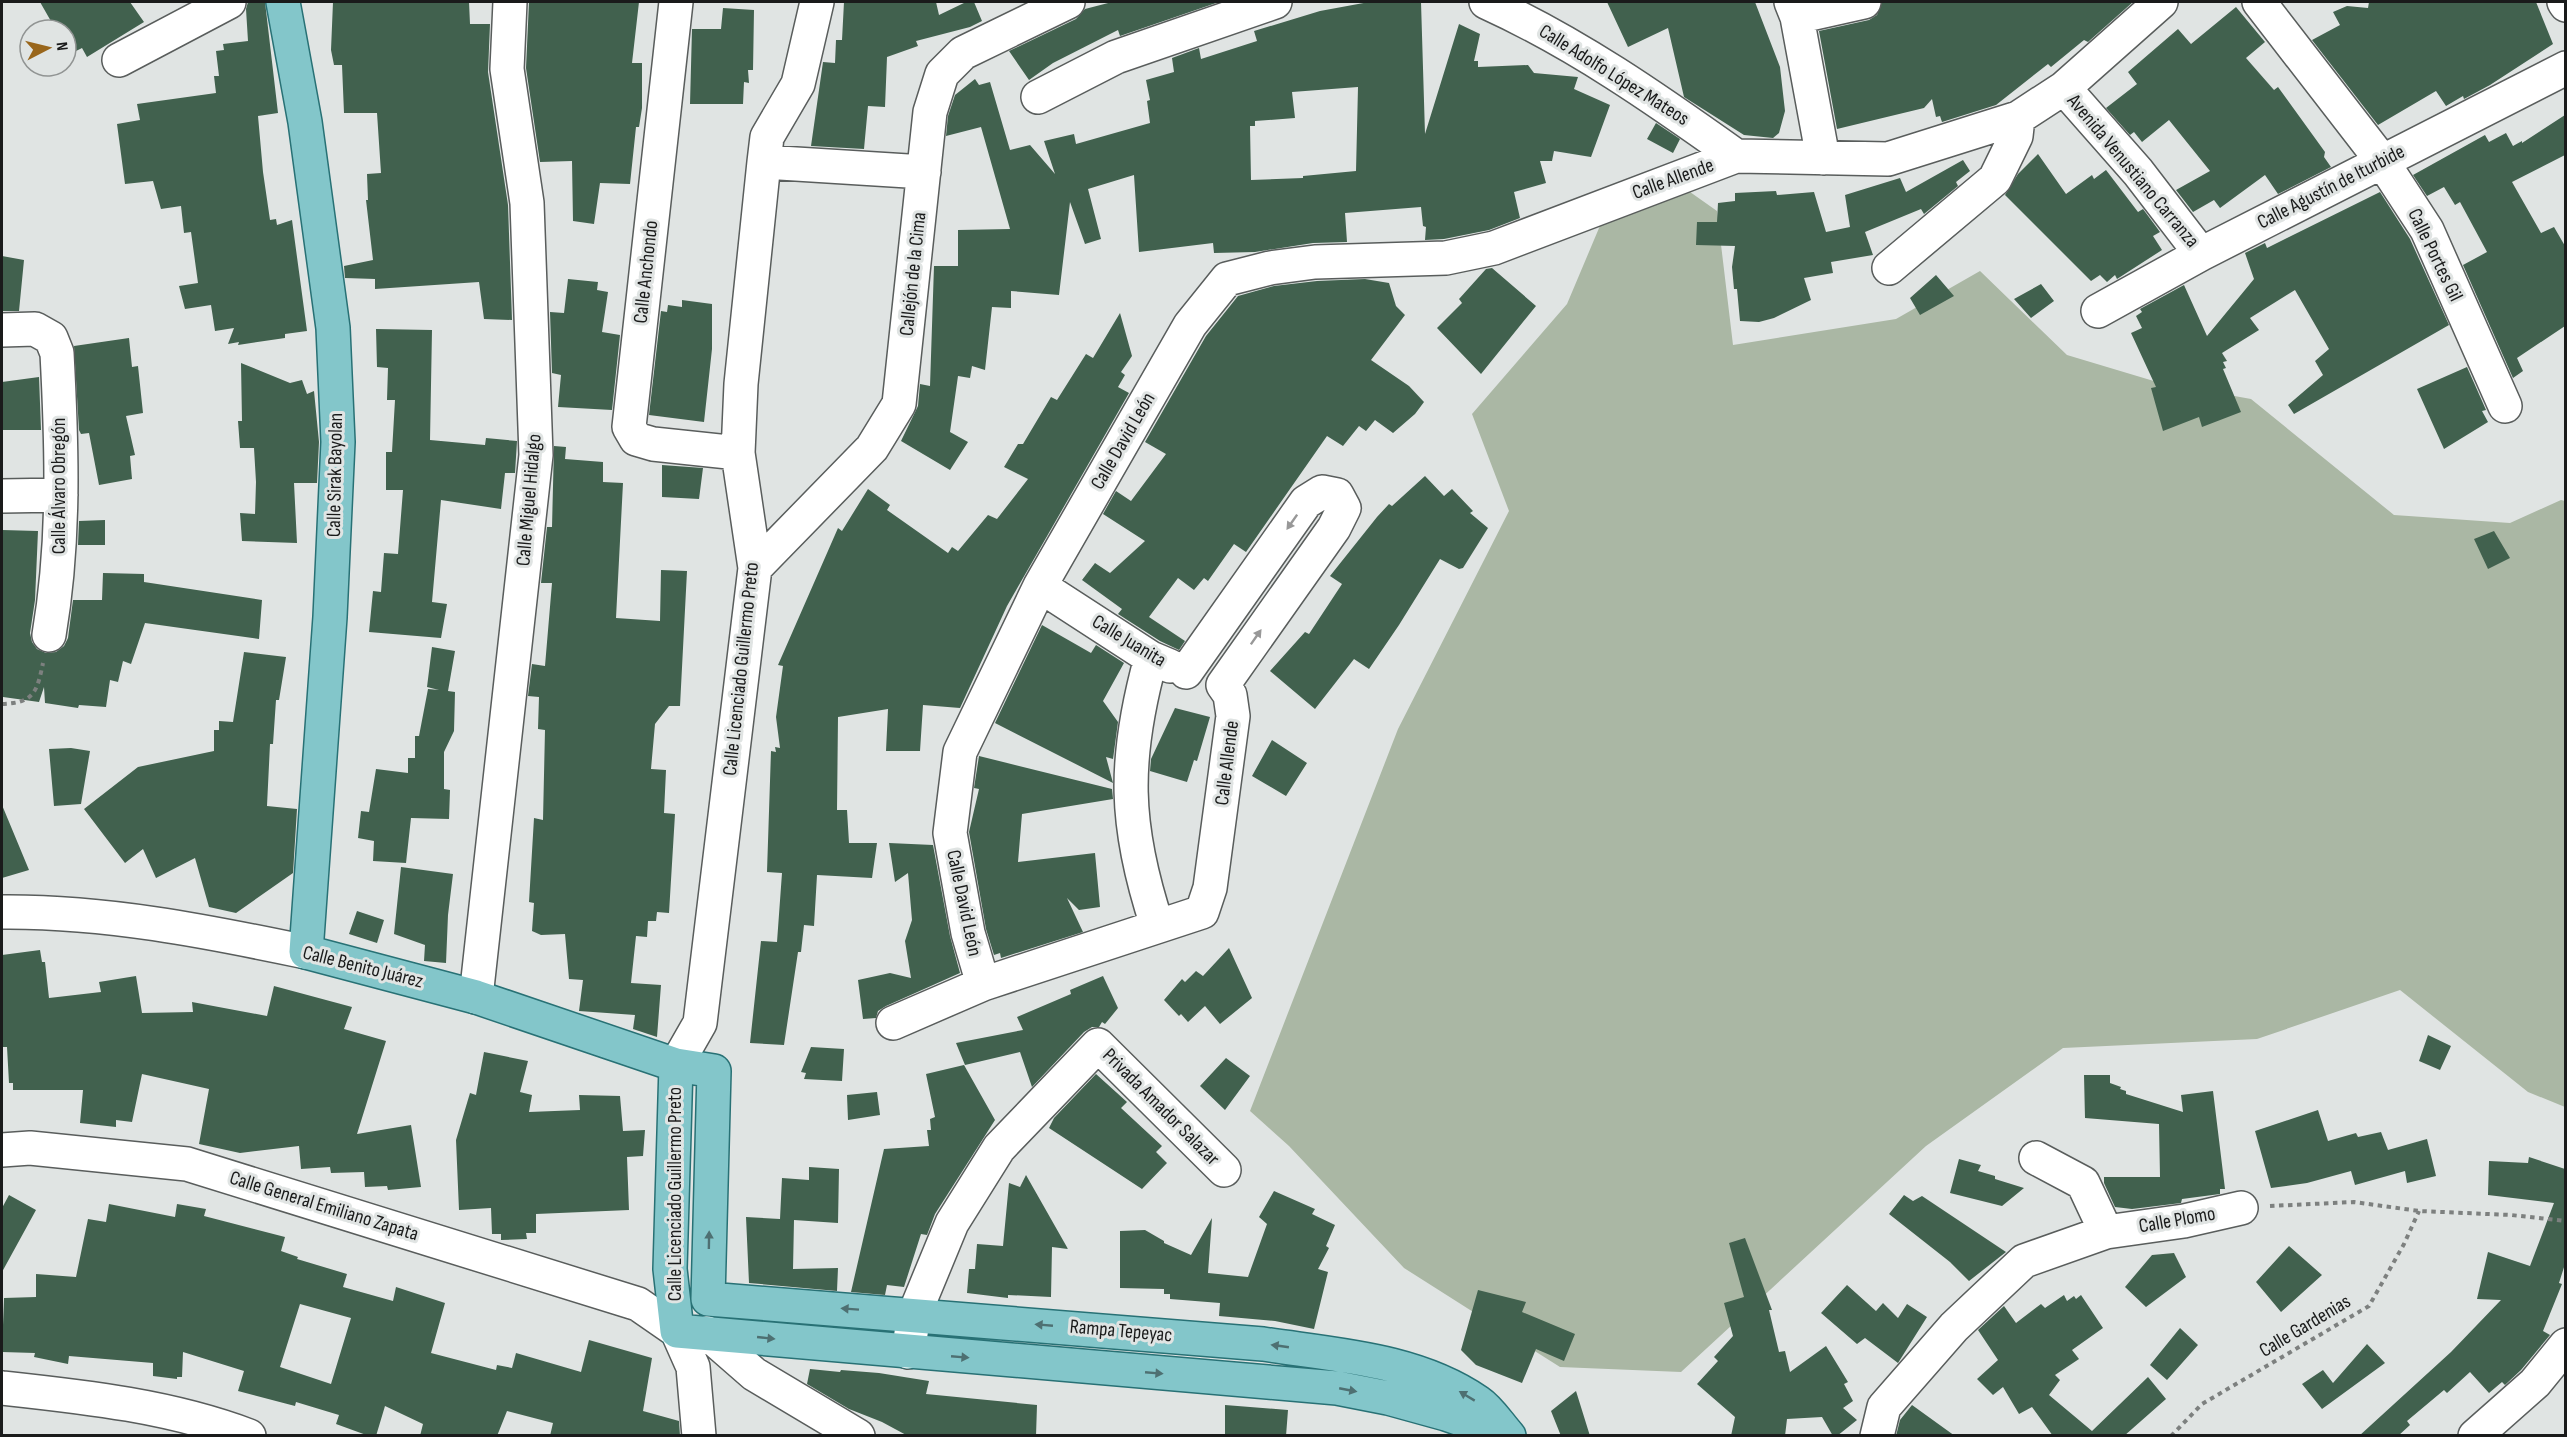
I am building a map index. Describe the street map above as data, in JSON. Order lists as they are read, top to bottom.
{
  "streets": {
    "main road": [
      "Calle Sirak Bayolan",
      "Calle Licenciado Guillermo Preto",
      "Calle Benito Juárez",
      "Rampa Tepeyac"
    ],
    "street": [
      "Calle Adolfo López Mateos",
      "Avenida Venustiano Carranza",
      "Calle Allende",
      "Calle Agustín de Iturbide",
      "Calle Portes Gil",
      "Calle Anchondo",
      "Callejón de la Cima",
      "Calle David León",
      "Calle Álvaro Obregón",
      "Calle Miguel Hidalgo",
      "Calle Juanita",
      "Privada Amador Salazar",
      "Calle General Emiliano Zapata",
      "Calle Plomo"
    ],
    "path": ["Calle Gardenias"]
  },
  "crossings": [
    ["Calle Adolfo López Mateos", "Calle Allende"],
    ["Avenida Venustiano Carranza", "Calle Agustín de Iturbide"],
    ["Calle Allende", "Calle David León"],
    ["Calle Allende", "Calle Juanita"],
    ["Calle Agustín de Iturbide", "Calle Portes Gil"],
    ["Calle Anchondo", "Calle Licenciado Guillermo Preto"],
    ["Callejón de la Cima", "Calle Licenciado Guillermo Preto"],
    ["Calle David León", "Calle Juanita"],
    ["Calle Sirak Bayolan", "Calle Benito Juárez"],
    ["Calle Miguel Hidalgo", "Calle Benito Juárez"],
    ["Calle Licenciado Guillermo Preto", "Calle Benito Juárez"],
    ["Calle Licenciado Guillermo Preto", "Calle General Emiliano Zapata"],
    ["Calle Licenciado Guillermo Preto", "Rampa Tepeyac"],
    ["Privada Amador Salazar", "Rampa Tepeyac"],
    ["Calle General Emiliano Zapata", "Rampa Tepeyac"],
    ["Calle Plomo", "Calle Gardenias"]
  ],
  "north": "right"
}
